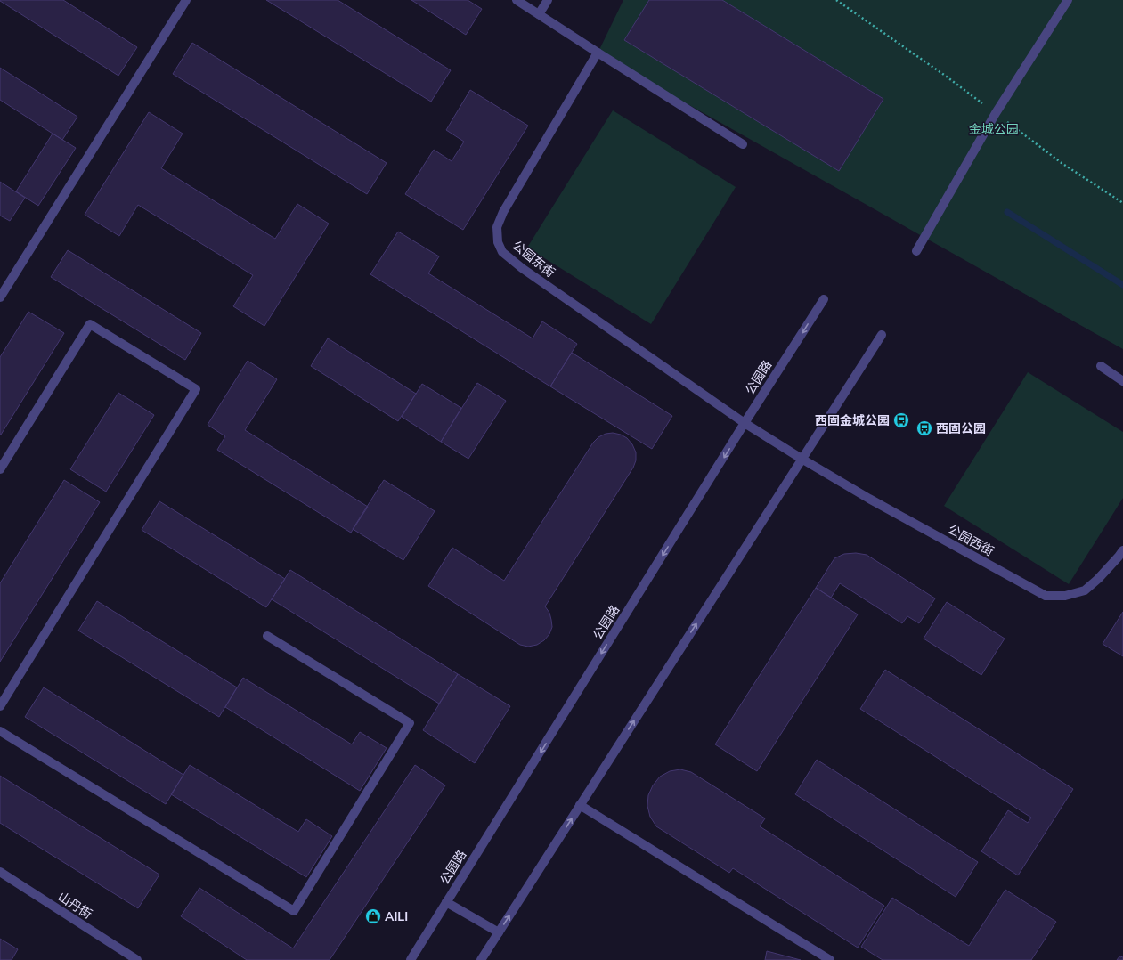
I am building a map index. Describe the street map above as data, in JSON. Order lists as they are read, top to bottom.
{
  "streets": {
    "street": [
      "公园东街",
      "公园路",
      "公园西街",
      "山丹街"
    ]
  },
  "crossings": [
    ["公园东街", "公园路"],
    ["公园东街", "公园西街"]
  ],
  "parks": ["金城公园"],
  "places": {
    "bus stop": ["西固金城公园", "西固公园"],
    "shop": ["AILI"]
  }
}
